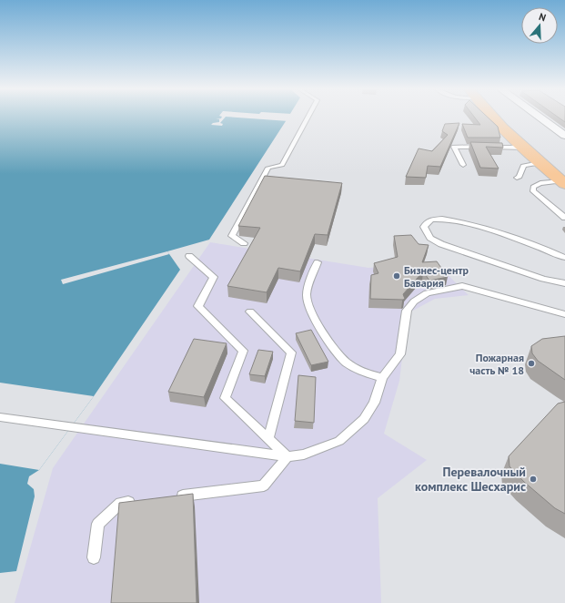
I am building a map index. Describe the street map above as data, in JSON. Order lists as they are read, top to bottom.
{
  "places": ["Бизнес-центр Бавария", "Пожарная часть № 18", "Перевалочный комплекс Шесхарис"],
  "north": "top"
}
